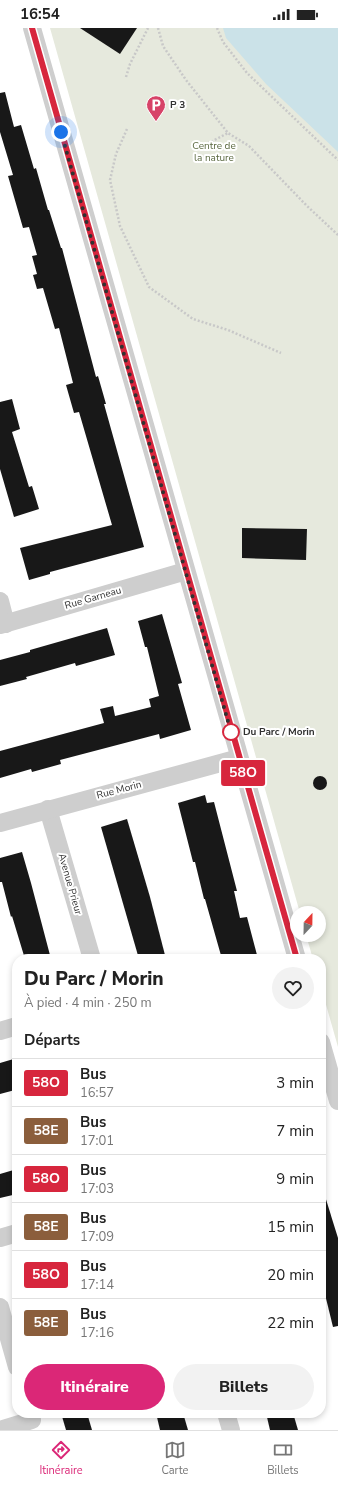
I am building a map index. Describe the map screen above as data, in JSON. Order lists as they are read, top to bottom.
{
  "streets": {
    "street": ["Rue Garneau", "Rue Morin", "Avenue Prieur"]
  },
  "crossings": [
    ["Rue Morin", "Avenue Prieur"]
  ],
  "parks": ["Centre de la nature"],
  "places": {
    "parking": ["P 3"],
    "other": ["Du Parc / Morin"]
  },
  "lines": ["bus line 58O"],
  "north": "top",
  "page": {
    "status": "16:54",
    "on_map": "58O",
    "heading": [
      ["Du Parc / Morin", "À pied · 4 min · 250 m"],
      "Départs"
    ],
    "list": [
      {
        "mark": "58O",
        "name": "Bus",
        "note": "16:57",
        "value": "3 min"
      },
      {
        "mark": "58E",
        "name": "Bus",
        "note": "17:01",
        "value": "7 min"
      },
      {
        "mark": "58O",
        "name": "Bus",
        "note": "17:03",
        "value": "9 min"
      },
      {
        "mark": "58E",
        "name": "Bus",
        "note": "17:09",
        "value": "15 min"
      },
      {
        "mark": "58O",
        "name": "Bus",
        "note": "17:14",
        "value": "20 min"
      },
      {
        "mark": "58E",
        "name": "Bus",
        "note": "17:16",
        "value": "22 min"
      }
    ],
    "buttons": ["Itinéraire", "Billets"],
    "tabs": ["Itinéraire", "Carte", "Billets"]
  }
}
